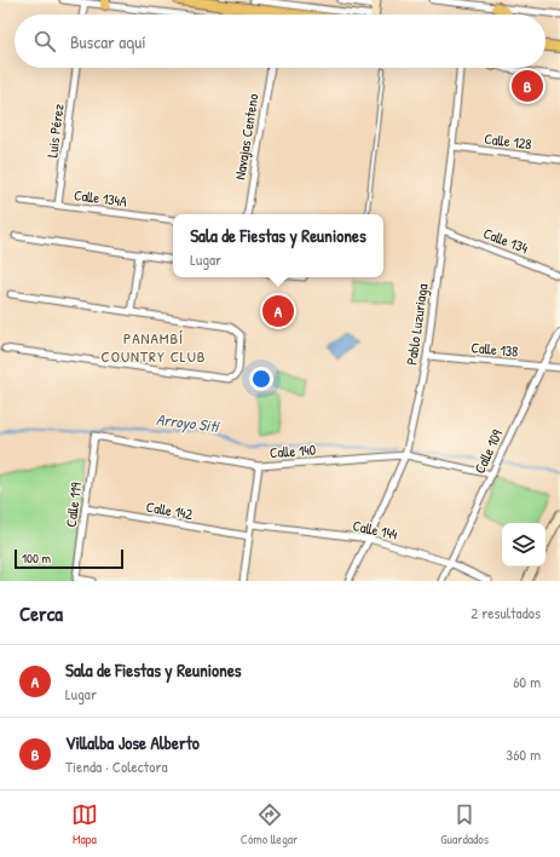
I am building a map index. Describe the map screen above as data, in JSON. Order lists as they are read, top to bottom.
{
  "streets": {
    "street": [
      "Luis Pérez",
      "Navajas Centeno",
      "Calle 128",
      "Calle 134A",
      "Calle 134",
      "Pablo Luzuriaga",
      "Calle 138",
      "Calle 140",
      "Calle 109",
      "Calle 119",
      "Calle 142",
      "Calle 144"
    ]
  },
  "crossings": [
    ["Luis Pérez", "Calle 134A"],
    ["Calle 128", "Pablo Luzuriaga"],
    ["Calle 134", "Pablo Luzuriaga"],
    ["Pablo Luzuriaga", "Calle 138"],
    ["Pablo Luzuriaga", "Calle 140"],
    ["Pablo Luzuriaga", "Calle 144"],
    ["Calle 138", "Calle 109"],
    ["Calle 140", "Calle 109"],
    ["Calle 140", "Calle 119"],
    ["Calle 109", "Calle 144"],
    ["Calle 119", "Calle 142"]
  ],
  "districts": ["PANAMBÍ COUNTRY CLUB"],
  "water": ["Arroyo Sití"],
  "scale_bar": "100 m",
  "page": {
    "search": "Buscar aquí",
    "pins": ["B", "A"],
    "popup": ["Sala de Fiestas y Reuniones", "Lugar"],
    "scale": "100 m",
    "heading": ["Cerca", "2 resultados"],
    "list": [
      {
        "mark": "A",
        "name": "Sala de Fiestas y Reuniones",
        "note": "Lugar",
        "value": "60 m"
      },
      {
        "mark": "B",
        "name": "Villalba Jose Alberto",
        "note": "Tienda · Colectora",
        "value": "360 m"
      }
    ],
    "nav": ["Mapa", "Cómo llegar", "Guardados"]
  }
}
